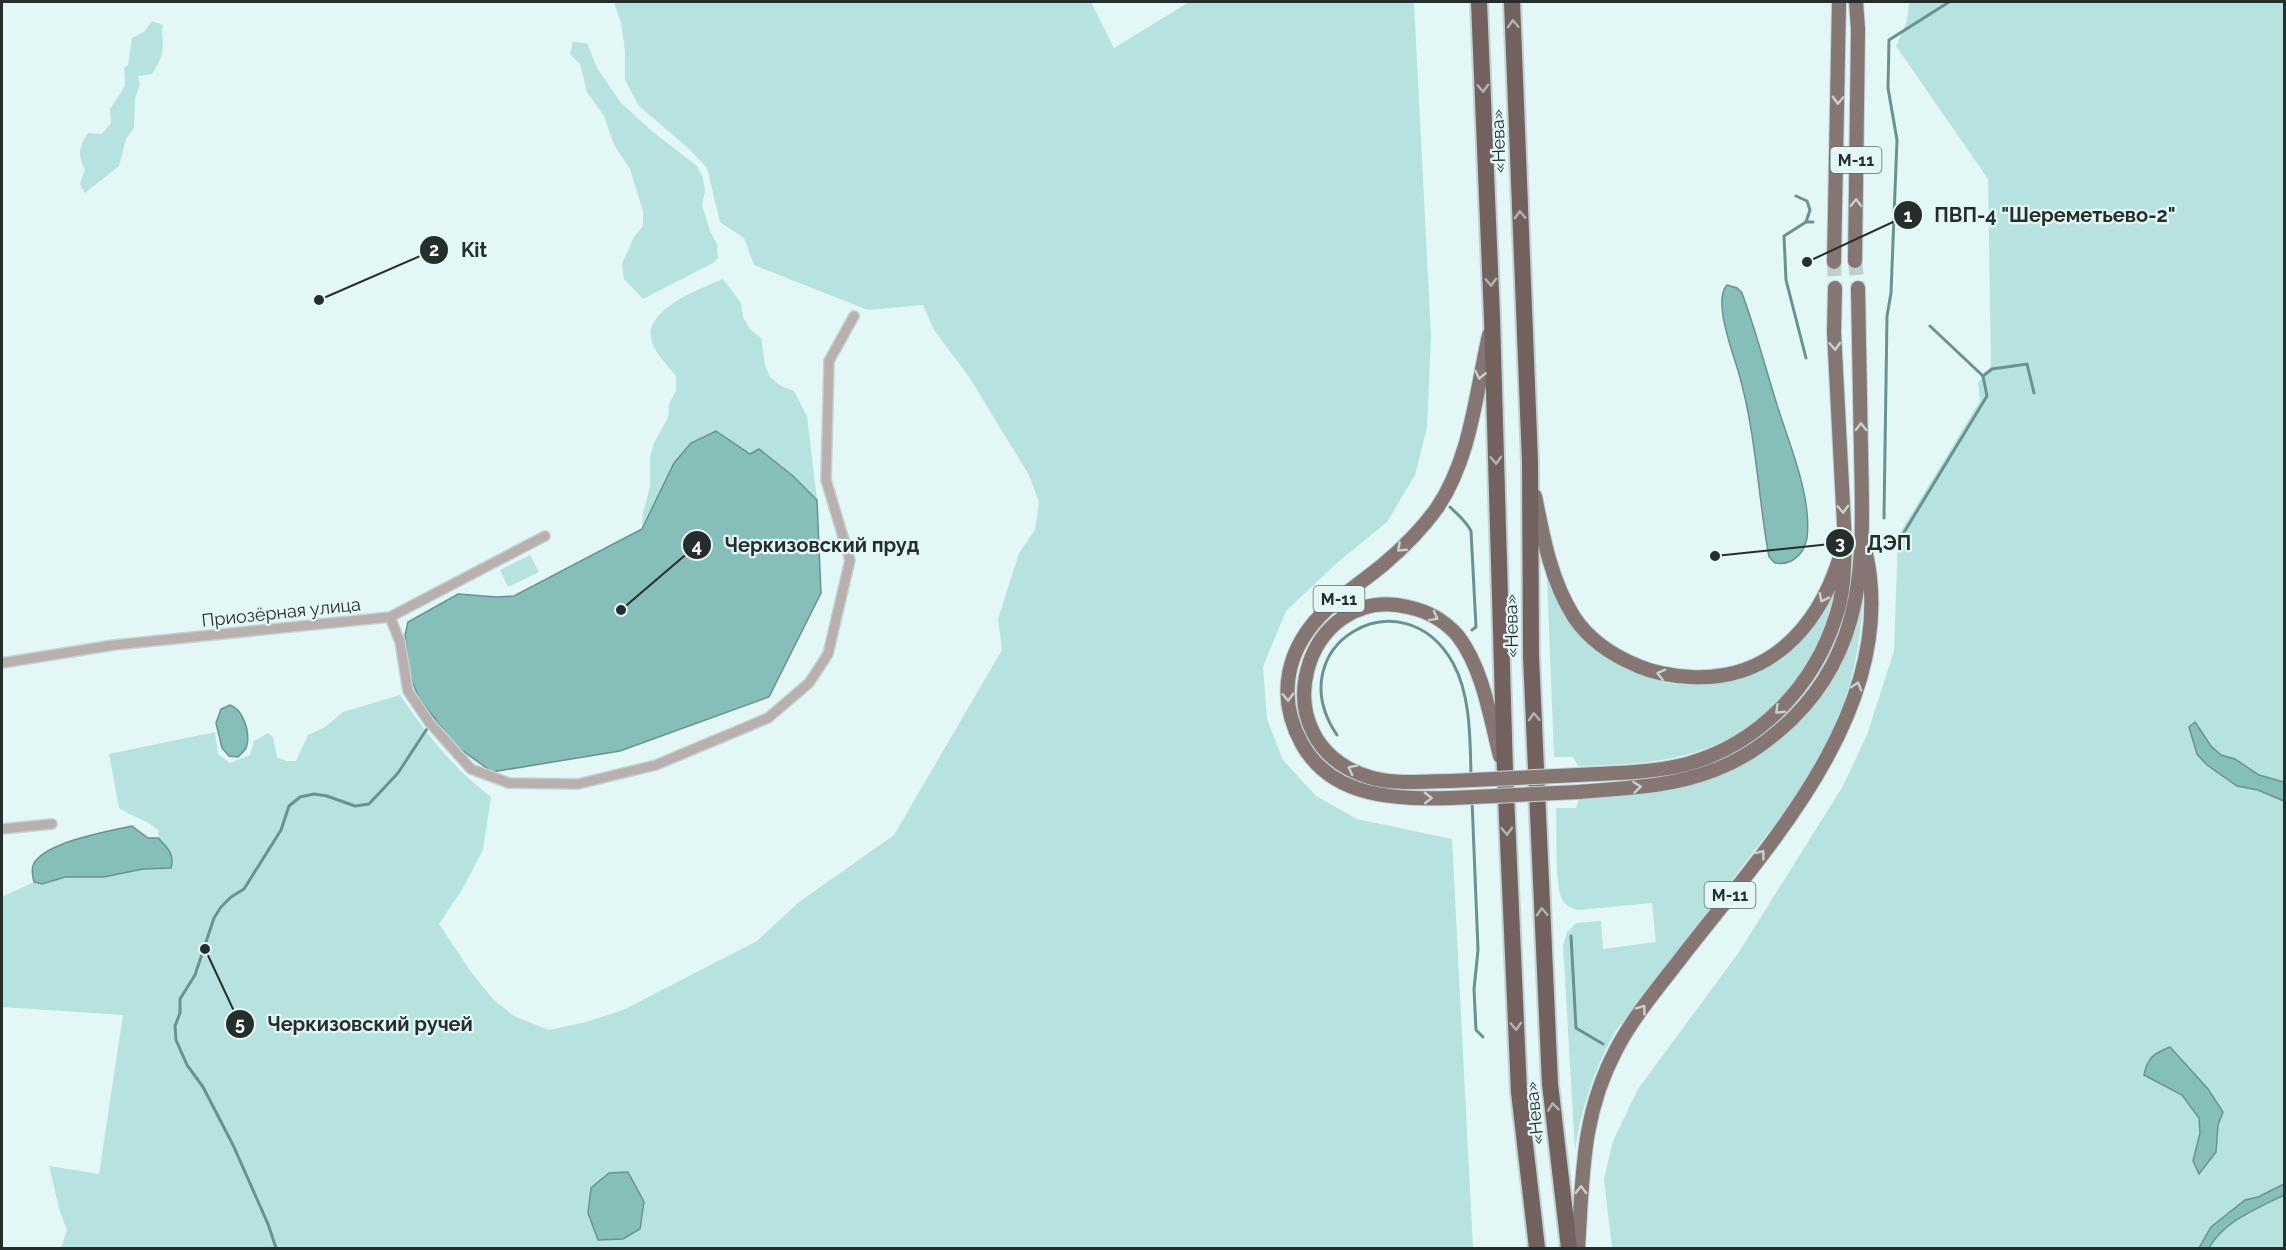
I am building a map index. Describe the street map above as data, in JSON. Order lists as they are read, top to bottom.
{
  "streets": {
    "highway": ["«Нева»", "М-11"],
    "street": ["Приозёрная улица"]
  },
  "crossings": [
    ["«Нева»", "М-11"]
  ],
  "places": [
    "ПВП-4 \"Шереметьево-2\"",
    "Kit",
    "ДЭП",
    "Черкизовский пруд",
    "Черкизовский ручей"
  ]
}
